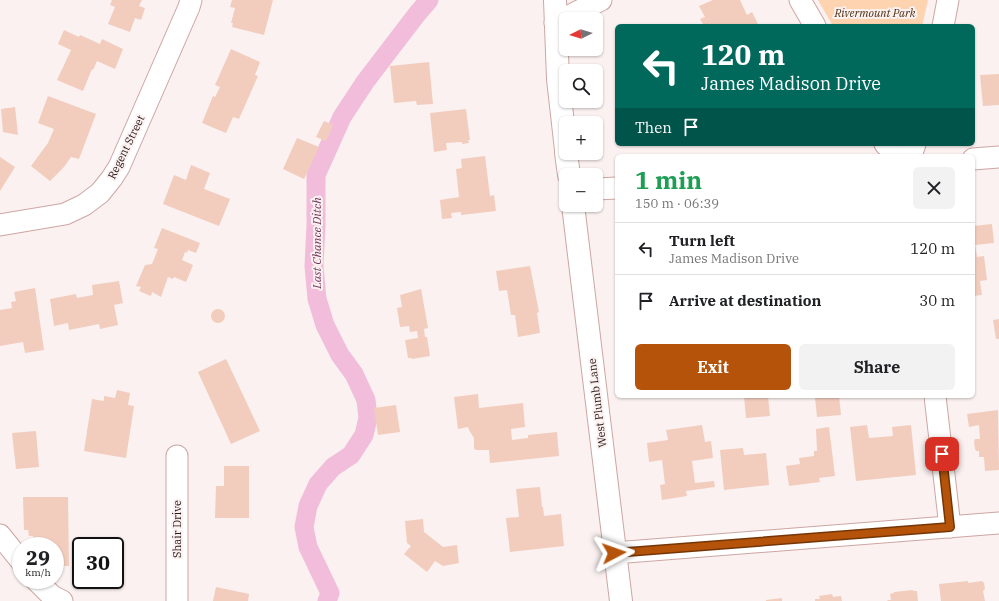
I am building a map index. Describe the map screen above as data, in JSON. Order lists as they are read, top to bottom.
{
  "streets": {
    "main road": ["West Plumb Lane"],
    "street": ["Regent Street", "Shair Drive"]
  },
  "water": ["Last Chance Ditch"],
  "parks": ["Rivermount Park"],
  "north": "left",
  "page": {
    "map_buttons": ["+", "−"],
    "turn": ["120 m", "James Madison Drive"],
    "then": "Then",
    "heading": ["1 min", "150 m · 06:39"],
    "list": [
      {
        "name": "Turn left",
        "note": "James Madison Drive",
        "value": "120 m"
      },
      {
        "name": "Arrive at destination",
        "value": "30 m"
      }
    ],
    "buttons": ["Exit", "Share"],
    "speed": "29 km/h",
    "limit": "30"
  }
}
